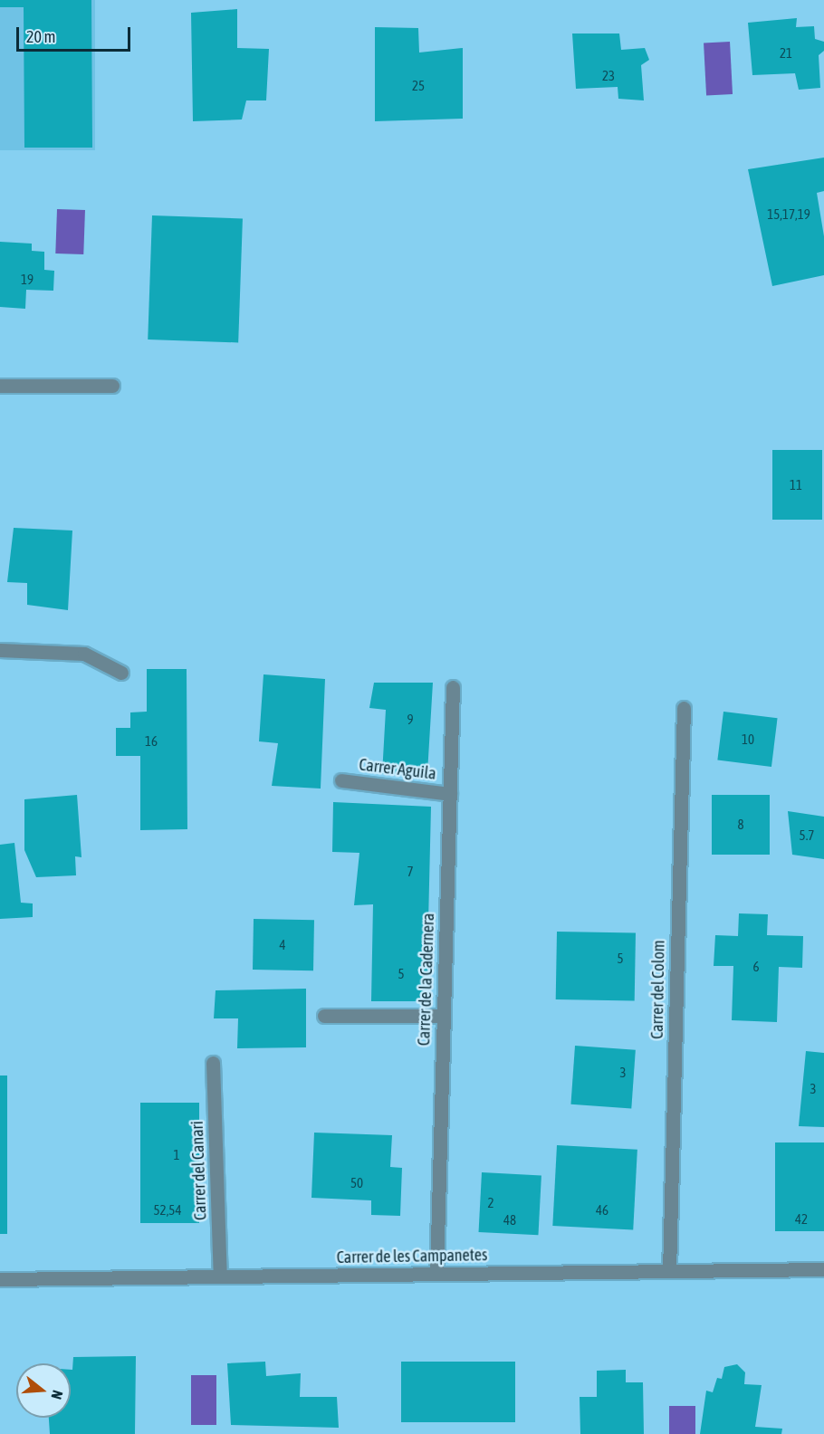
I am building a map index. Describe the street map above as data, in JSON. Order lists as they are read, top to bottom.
{
  "streets": {
    "street": [
      "Carrer Aguila",
      "Carrer de la Cadernera",
      "Carrer del Colom",
      "Carrer del Canari",
      "Carrer de les Campanetes"
    ]
  },
  "crossings": [
    ["Carrer Aguila", "Carrer de la Cadernera"],
    ["Carrer de la Cadernera", "Carrer de les Campanetes"],
    ["Carrer del Colom", "Carrer de les Campanetes"],
    ["Carrer del Canari", "Carrer de les Campanetes"]
  ],
  "house_numbers": [
    "21",
    "23",
    "25",
    "15,17,19",
    "19",
    "11",
    "9",
    "10",
    "16",
    "8",
    "5.7",
    "7",
    "4",
    "5",
    "6",
    "5",
    "3",
    "3",
    "1",
    "50",
    "2",
    "52,54",
    "46",
    "42",
    "48"
  ],
  "scale_bar": "20 m",
  "north": "right"
}
